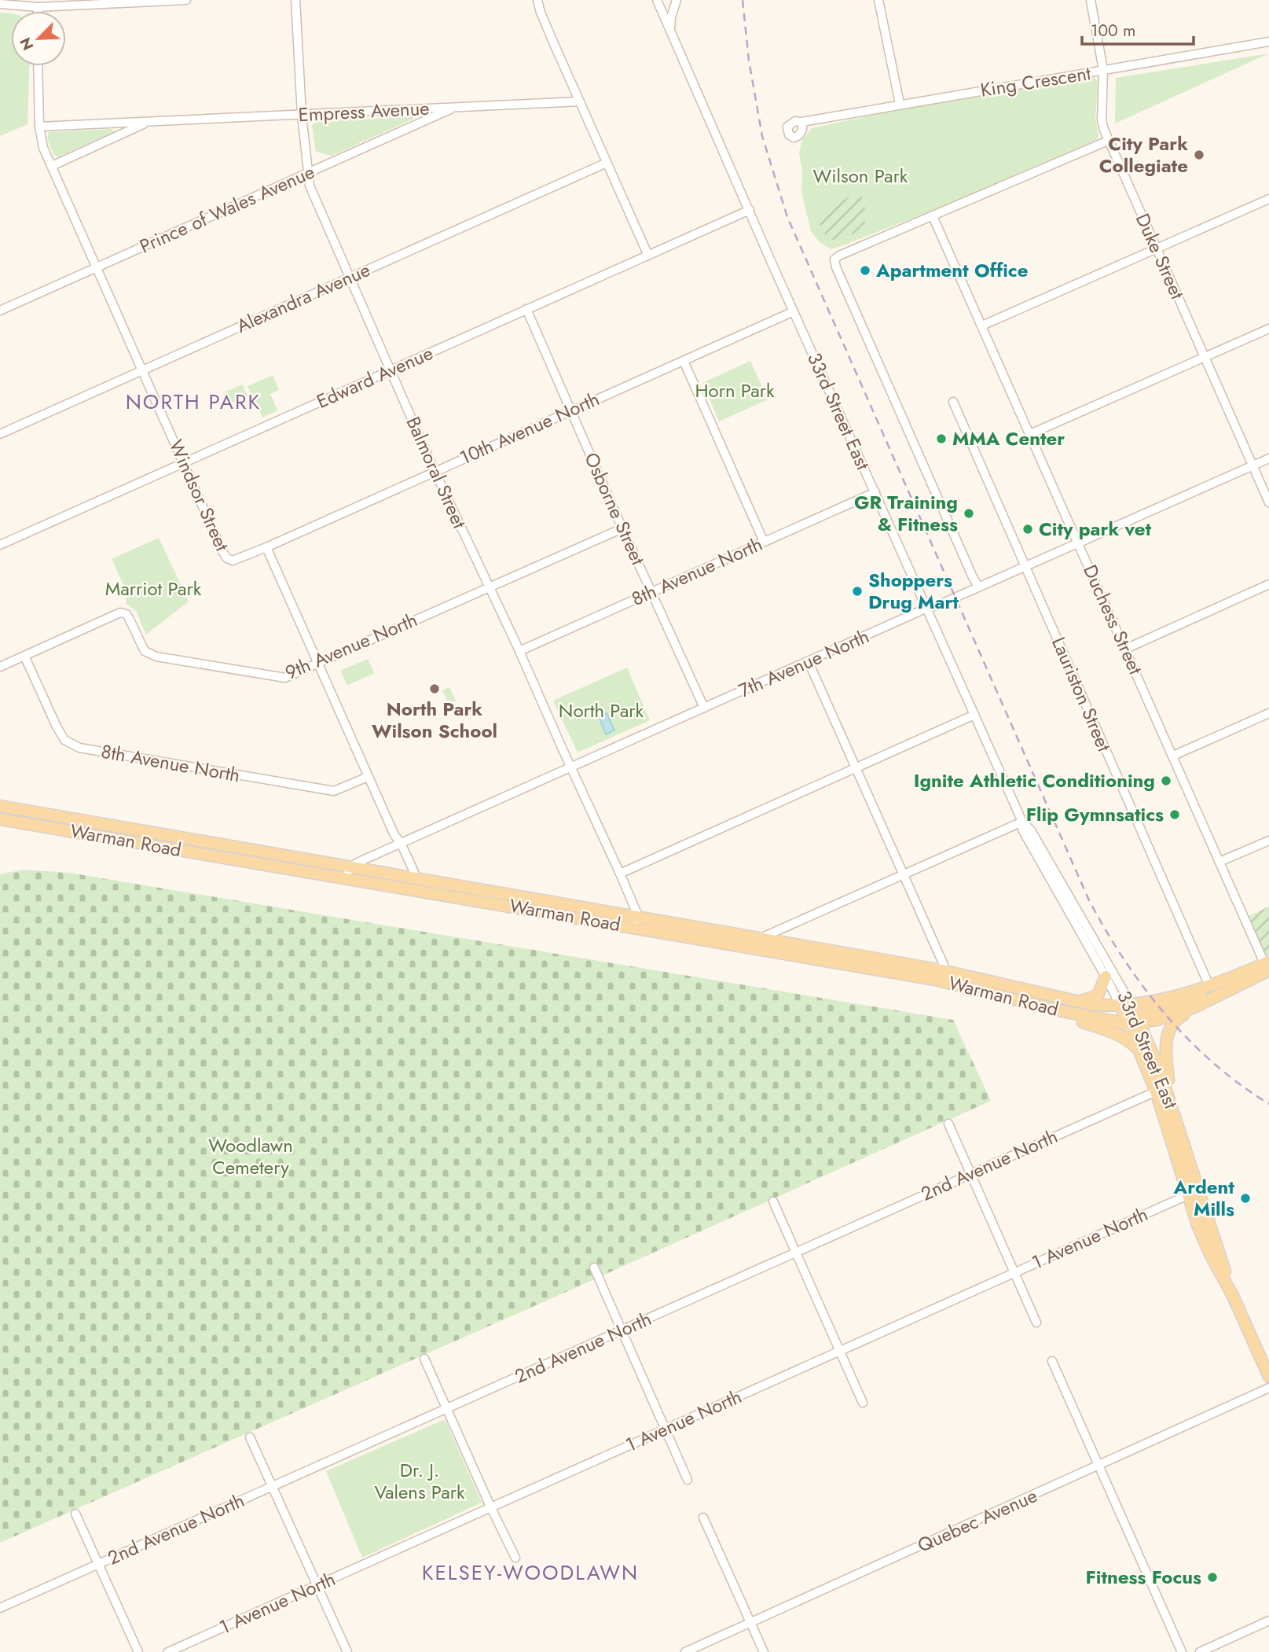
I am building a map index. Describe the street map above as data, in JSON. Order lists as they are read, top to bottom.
{
  "streets": {
    "main road": ["33rd Street East", "Warman Road"],
    "street": [
      "King Crescent",
      "Empress Avenue",
      "Prince of Wales Avenue",
      "Duke Street",
      "Alexandra Avenue",
      "Edward Avenue",
      "10th Avenue North",
      "Balmoral Street",
      "Windsor Street",
      "Osborne Street",
      "8th Avenue North",
      "Duchess Street",
      "9th Avenue North",
      "7th Avenue North",
      "Lauriston Street",
      "2nd Avenue North",
      "1 Avenue North",
      "Quebec Avenue"
    ]
  },
  "crossings": [
    ["King Crescent", "Duke Street"],
    ["Empress Avenue", "Prince of Wales Avenue"],
    ["Empress Avenue", "Balmoral Street"],
    ["Empress Avenue", "Windsor Street"],
    ["Prince of Wales Avenue", "Balmoral Street"],
    ["Prince of Wales Avenue", "Windsor Street"],
    ["Duke Street", "7th Avenue North"],
    ["Alexandra Avenue", "Balmoral Street"],
    ["Alexandra Avenue", "Windsor Street"],
    ["Edward Avenue", "33rd Street East"],
    ["Edward Avenue", "Balmoral Street"],
    ["Edward Avenue", "Windsor Street"],
    ["Edward Avenue", "Osborne Street"],
    ["33rd Street East", "10th Avenue North"],
    ["33rd Street East", "8th Avenue North"],
    ["33rd Street East", "7th Avenue North"],
    ["33rd Street East", "Warman Road"],
    ["33rd Street East", "2nd Avenue North"],
    ["33rd Street East", "1 Avenue North"],
    ["10th Avenue North", "Balmoral Street"],
    ["10th Avenue North", "Windsor Street"],
    ["10th Avenue North", "Osborne Street"],
    ["Balmoral Street", "8th Avenue North"],
    ["Balmoral Street", "9th Avenue North"],
    ["Balmoral Street", "7th Avenue North"],
    ["Balmoral Street", "Warman Road"],
    ["Osborne Street", "8th Avenue North"],
    ["Osborne Street", "9th Avenue North"],
    ["Osborne Street", "7th Avenue North"],
    ["8th Avenue North", "9th Avenue North"],
    ["Duchess Street", "7th Avenue North"],
    ["7th Avenue North", "Lauriston Street"],
    ["7th Avenue North", "Warman Road"]
  ],
  "districts": ["NORTH PARK", "KELSEY-WOODLAWN"],
  "parks": [
    "Wilson Park",
    "Horn Park",
    "Marriot Park",
    "North Park",
    "Woodlawn Cemetery",
    "Dr. J. Valens Park"
  ],
  "places": [
    "City Park Collegiate",
    "Apartment Office",
    "MMA Center",
    "GR Training & Fitness",
    "City park vet",
    "Shoppers Drug Mart",
    "North Park Wilson School",
    "Ignite Athletic Conditioning",
    "Flip Gymnsatics",
    "Ardent Mills",
    "Fitness Focus"
  ],
  "scale_bar": "100 m",
  "north": "bottom left"
}
